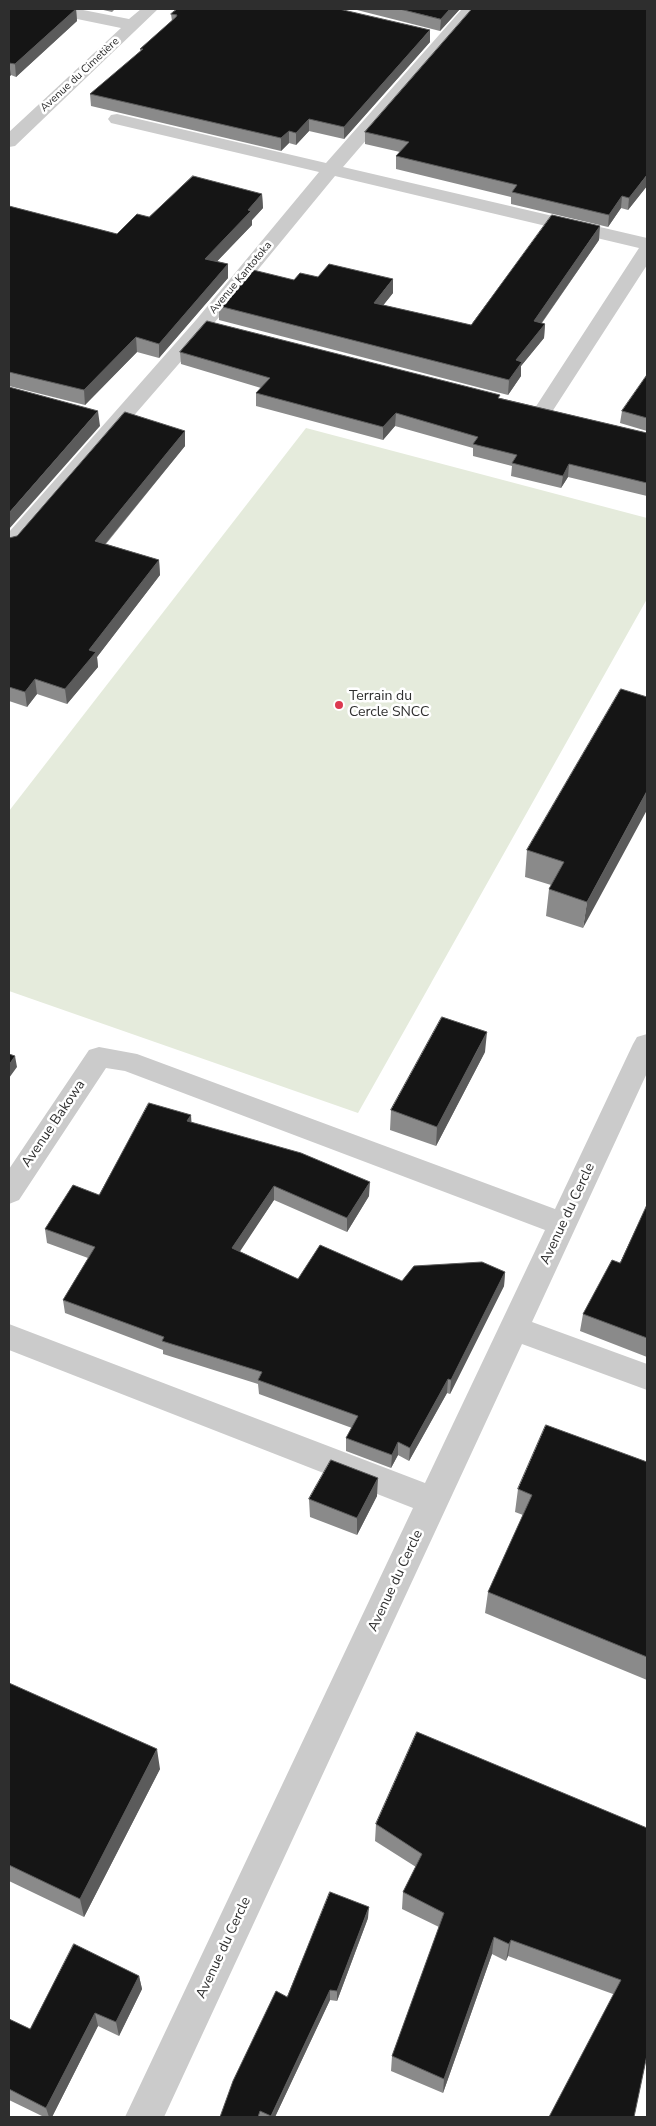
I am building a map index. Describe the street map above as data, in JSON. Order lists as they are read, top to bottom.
{
  "streets": {
    "street": [
      "Avenue du Cimetière",
      "Avenue Kantotoka",
      "Avenue Bakowa",
      "Avenue du Cercle"
    ]
  },
  "crossings": [
    ["Avenue Bakowa", "Avenue du Cercle"]
  ],
  "places": ["Terrain du Cercle SNCC"]
}
